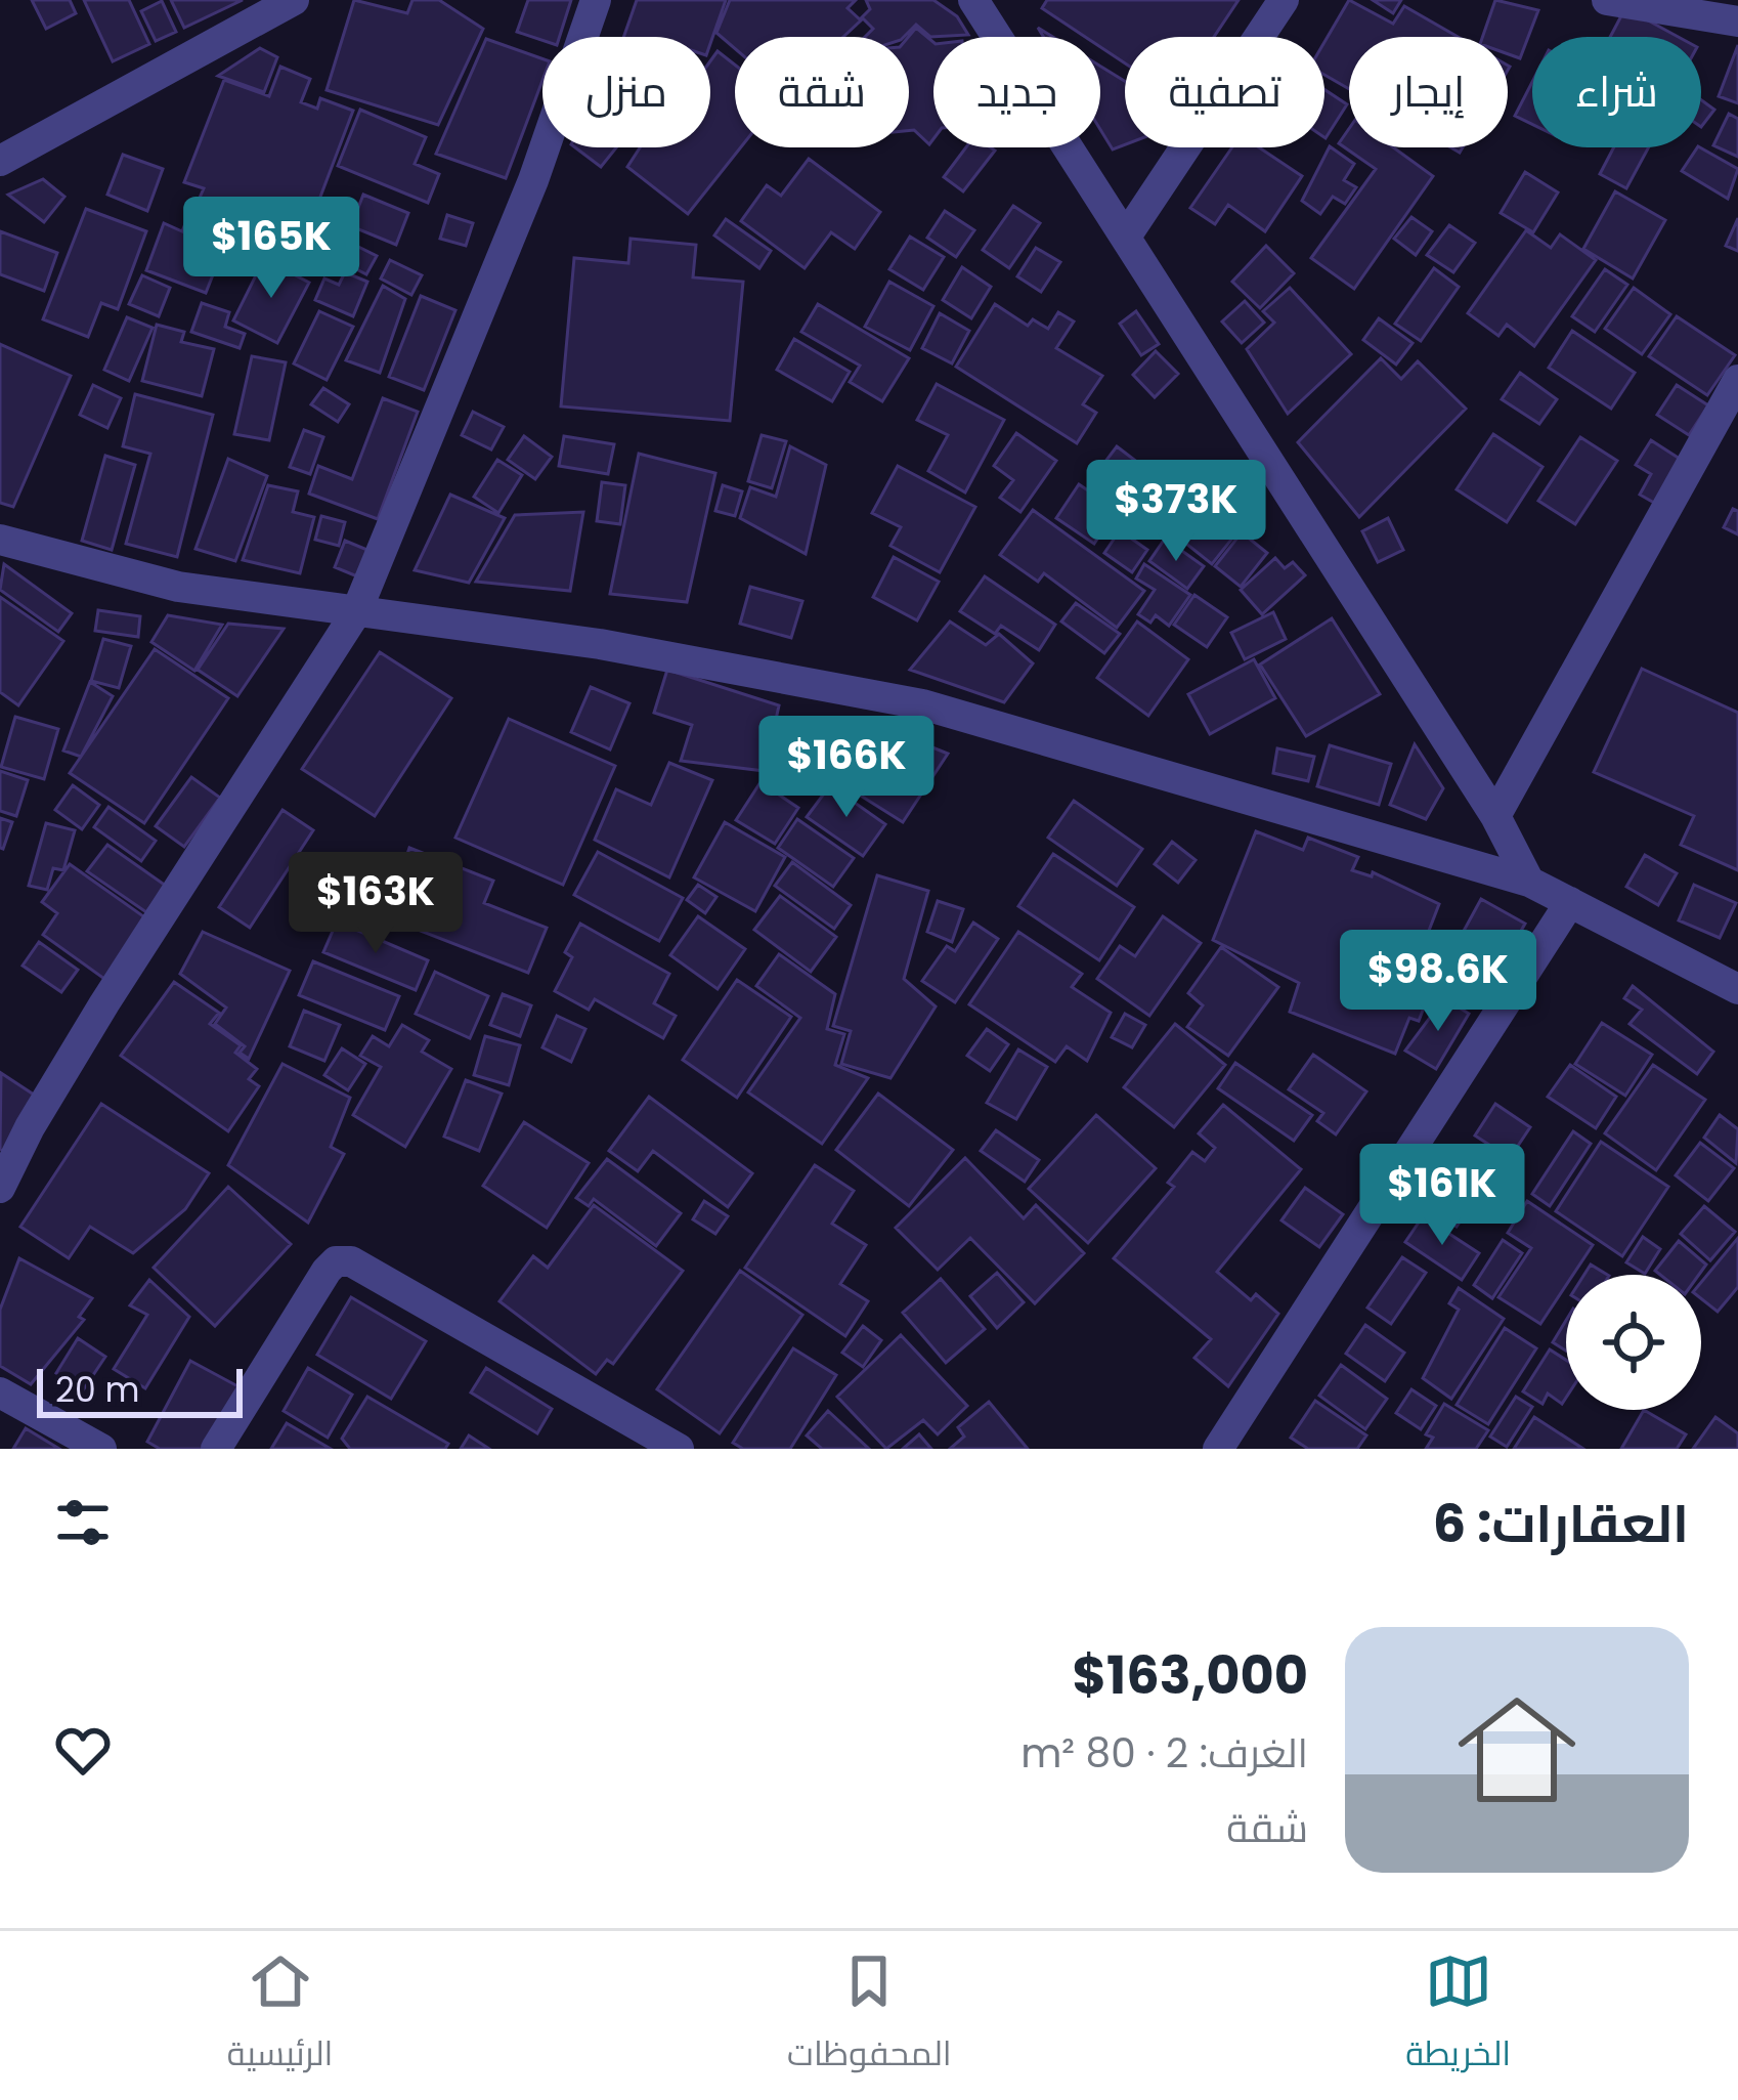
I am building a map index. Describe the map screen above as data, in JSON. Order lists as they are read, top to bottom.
{
  "scale_bar": "20 m",
  "page": {
    "chip": [
      "شراء",
      "إيجار",
      "تصفية",
      "جديد",
      "شقة",
      "منزل"
    ],
    "price": [
      "$165K",
      "$373K",
      "$166K",
      "$163K",
      "$98.6K",
      "$161K"
    ],
    "scale": "20 m",
    "heading": "العقارات: 6",
    "list": [
      {
        "name": "$163,000",
        "note": "الغرف: 2 · 80 m² · شقة"
      }
    ],
    "tabs": ["الخريطة", "المحفوظات", "الرئيسية"]
  }
}
